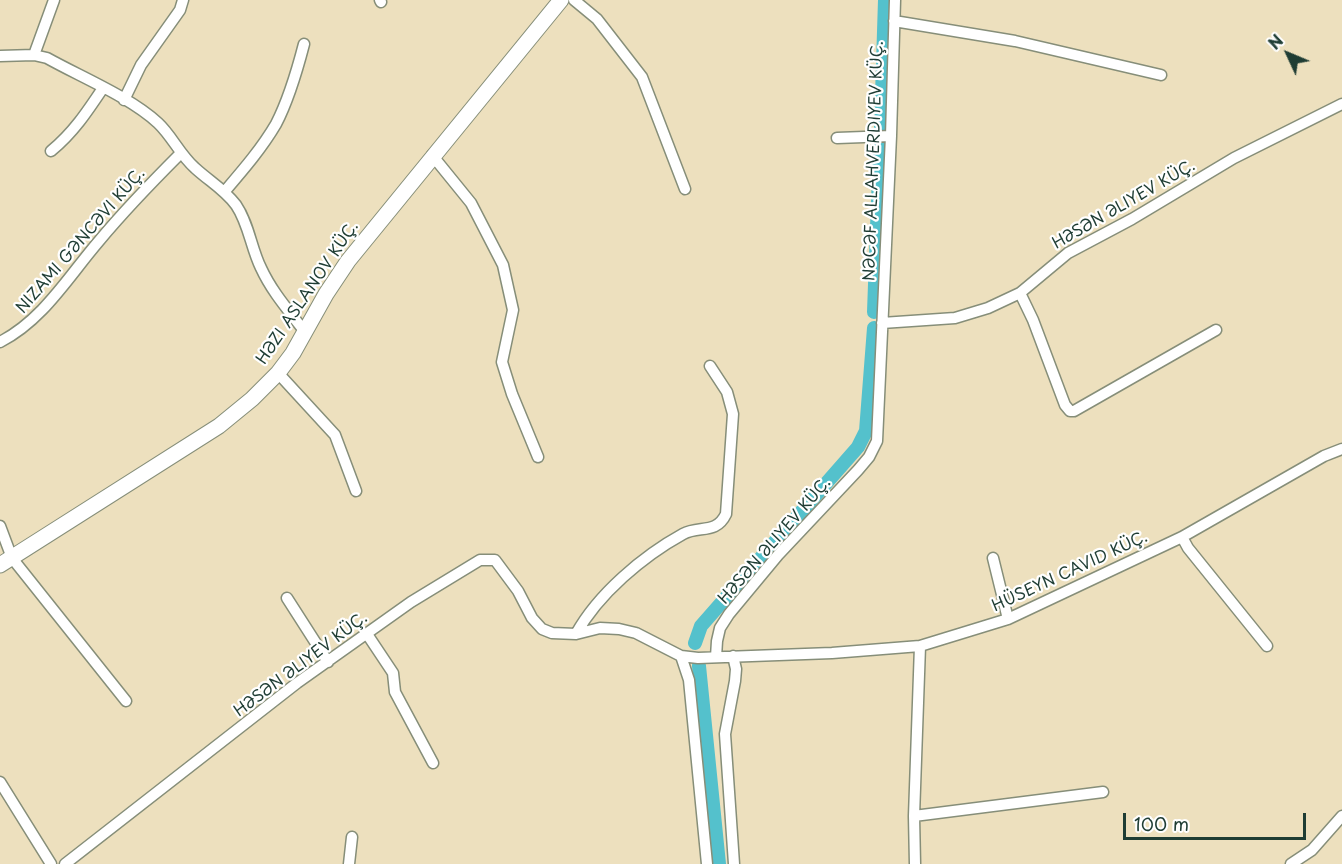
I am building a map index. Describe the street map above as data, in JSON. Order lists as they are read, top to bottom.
{
  "streets": {
    "street": [
      "NƏCƏF ALLAHVERDIYEV KÜÇ.",
      "HƏSƏN ƏLIYEV KÜÇ.",
      "NIZAMI GƏNCƏVI KÜÇ.",
      "HƏZI ASLANOV KÜÇ.",
      "HÜSEYN CAVID KÜÇ."
    ]
  },
  "crossings": [
    ["NƏCƏF ALLAHVERDIYEV KÜÇ.", "HƏSƏN ƏLIYEV KÜÇ."],
    ["HƏSƏN ƏLIYEV KÜÇ.", "HÜSEYN CAVID KÜÇ."]
  ],
  "scale_bar": "100 m",
  "north": "top left"
}
